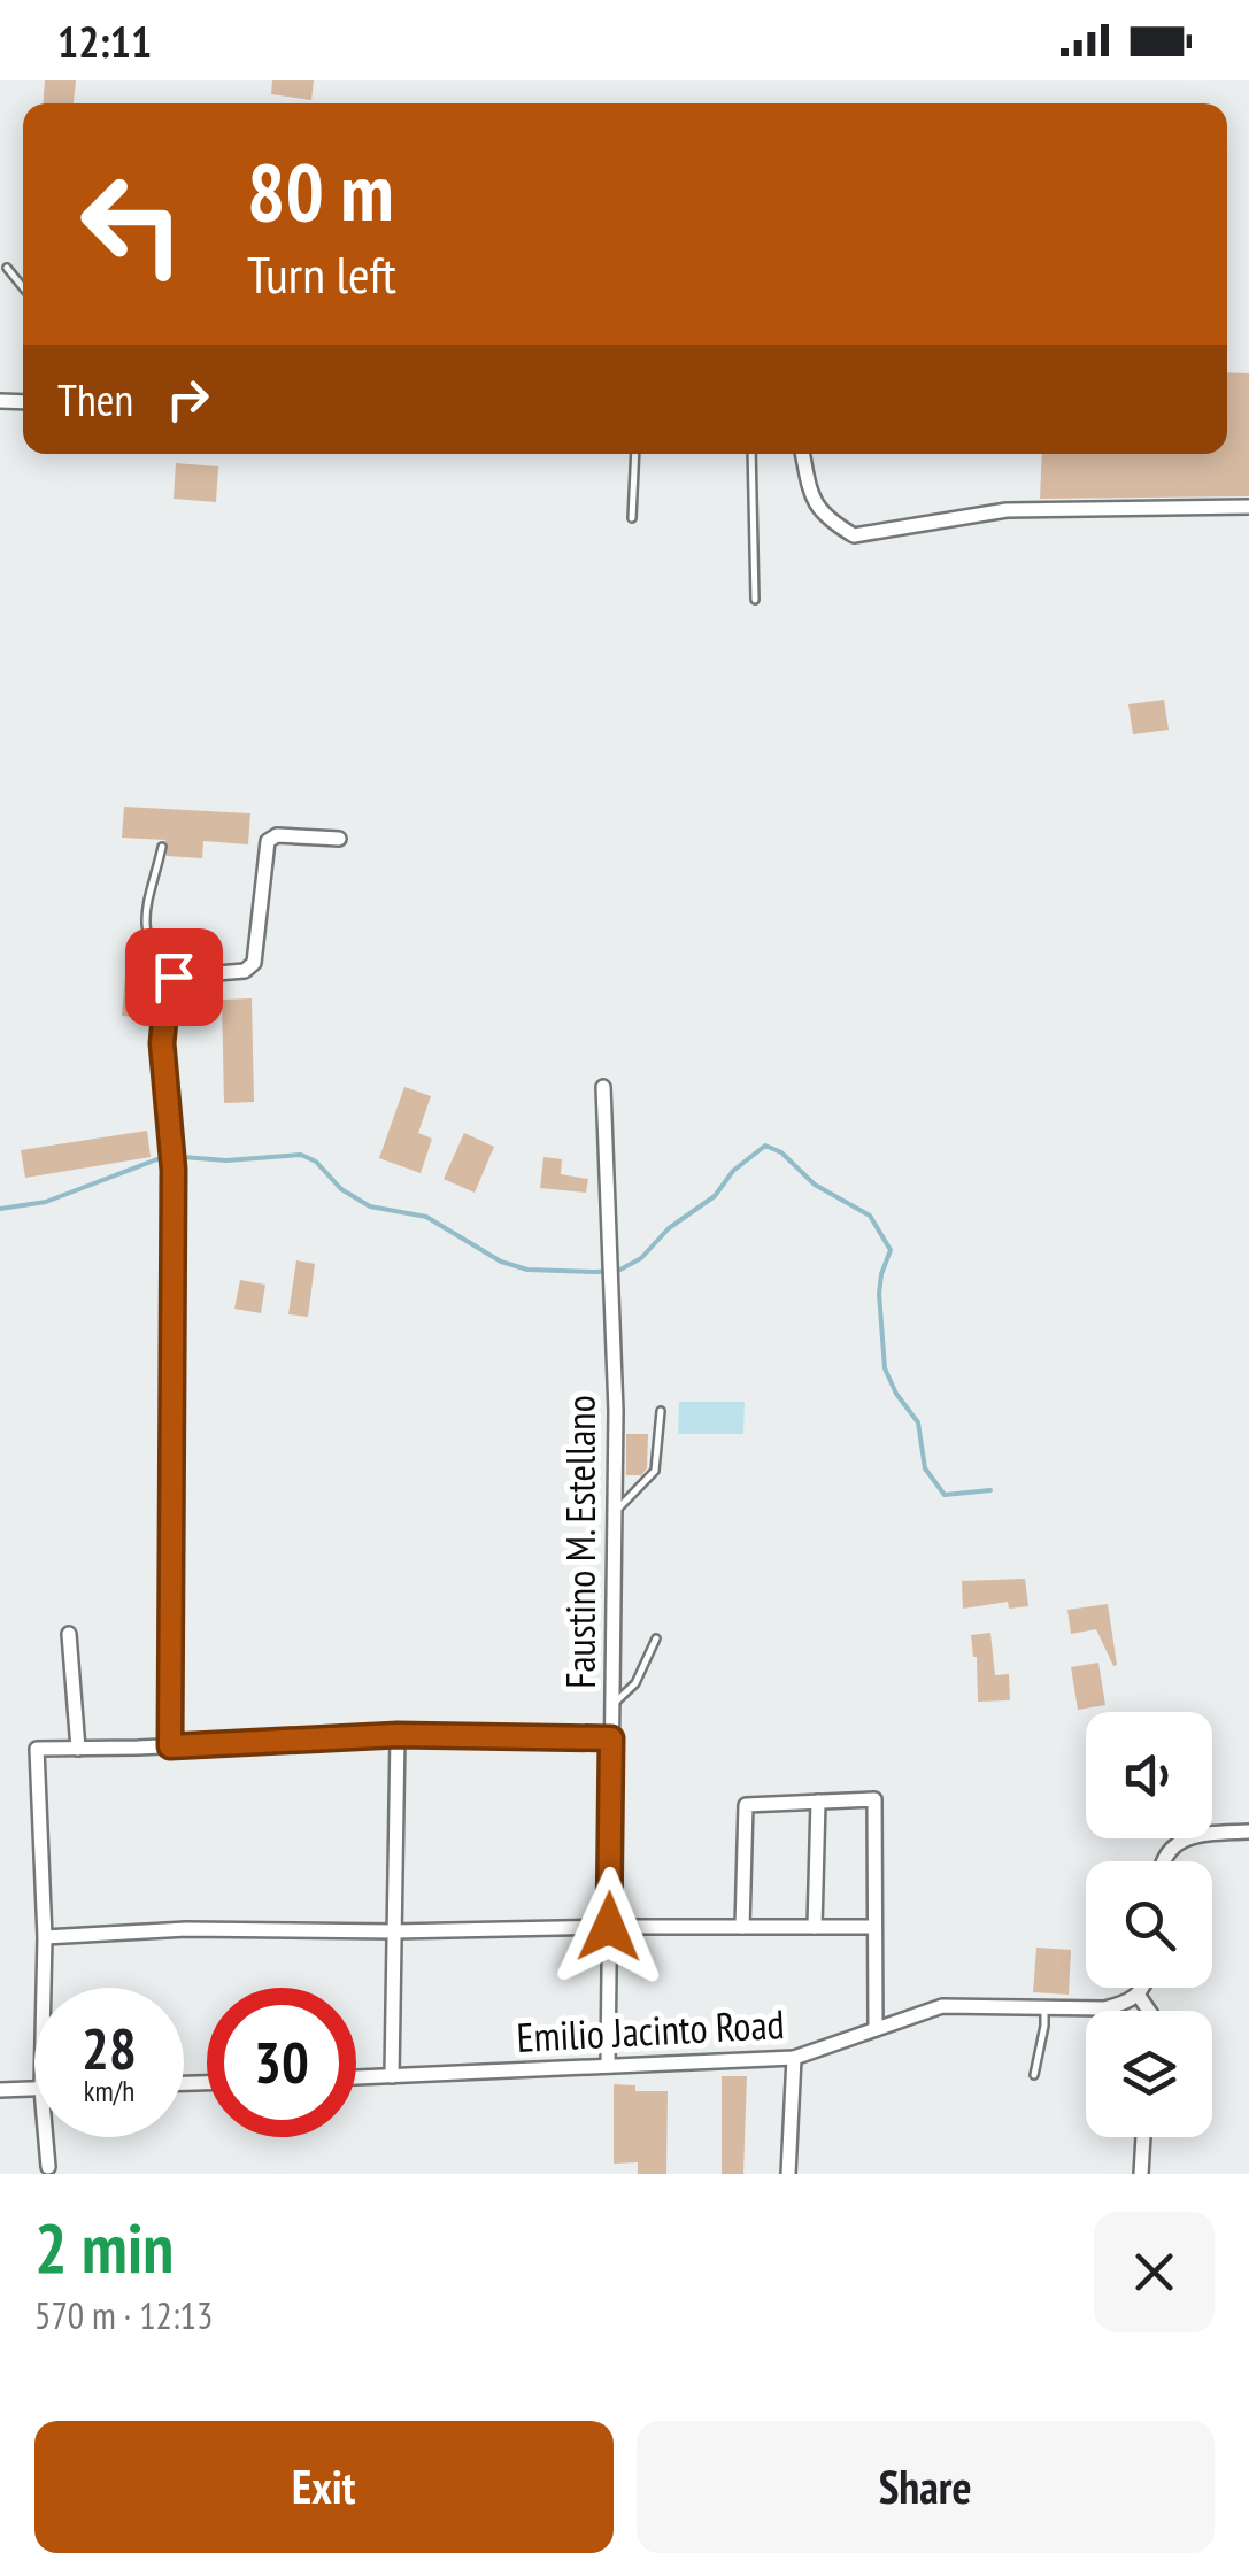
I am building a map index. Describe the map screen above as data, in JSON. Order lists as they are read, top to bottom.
{
  "streets": {
    "street": ["Faustino M. Estellano", "Emilio Jacinto Road"]
  },
  "crossings": [
    ["Faustino M. Estellano", "Emilio Jacinto Road"]
  ],
  "page": {
    "status": "12:11",
    "turn": ["80 m", "Turn left"],
    "then": "Then",
    "speed": "28 km/h",
    "limit": "30",
    "heading": ["2 min", "570 m · 12:13"],
    "buttons": ["Exit", "Share"]
  }
}
